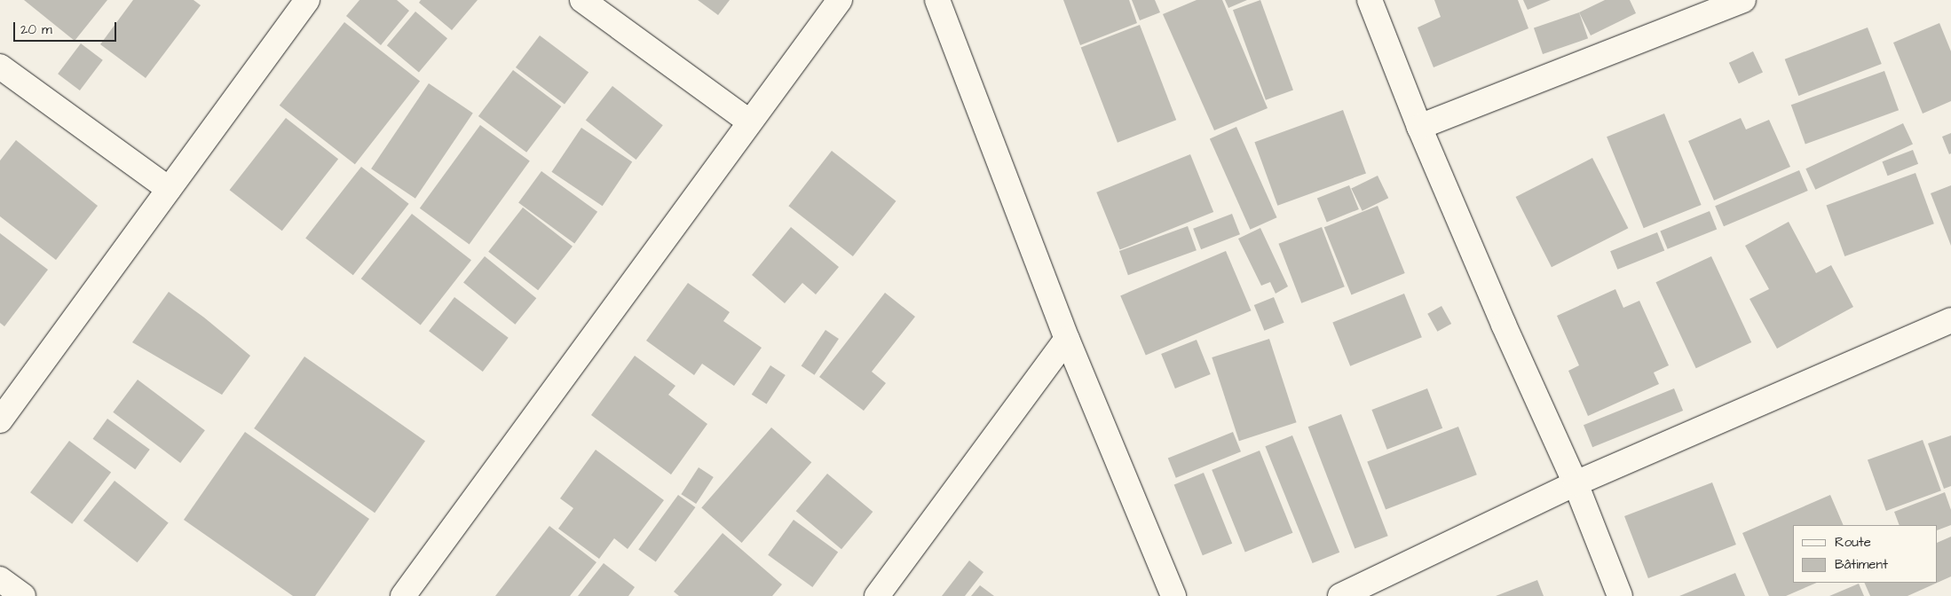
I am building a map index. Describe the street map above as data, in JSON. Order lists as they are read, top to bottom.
{
  "legend": ["Route", "Bâtiment"],
  "scale_bar": "20 m"
}
